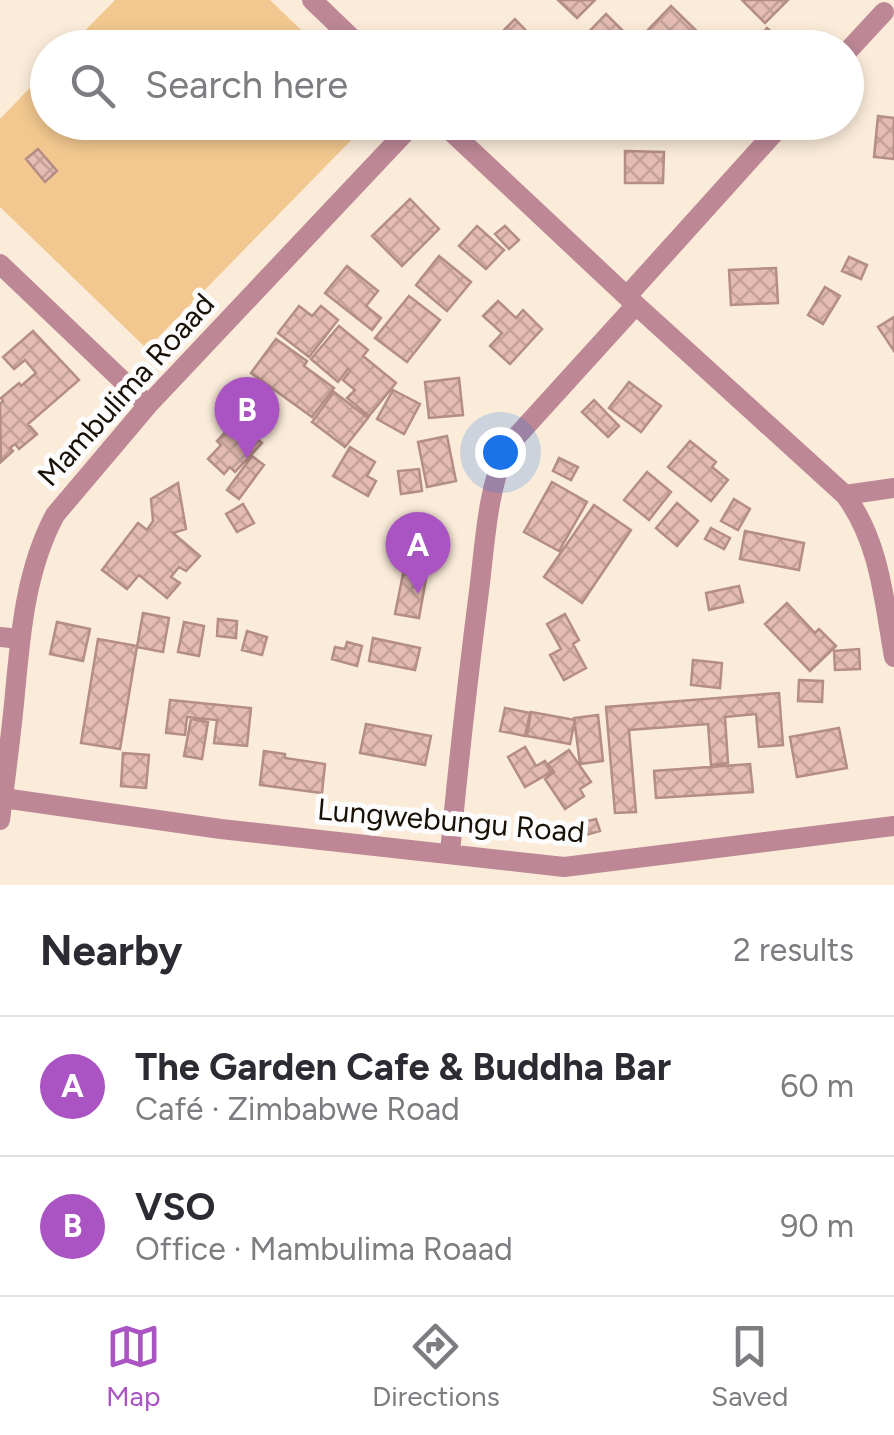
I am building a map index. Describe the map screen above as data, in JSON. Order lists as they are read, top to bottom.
{
  "streets": {
    "street": ["Mambulima Roaad", "Lungwebungu Road"]
  },
  "crossings": [
    ["Mambulima Roaad", "Lungwebungu Road"]
  ],
  "page": {
    "search": "Search here",
    "pins": ["B", "A"],
    "heading": ["Nearby", "2 results"],
    "list": [
      {
        "mark": "A",
        "name": "The Garden Cafe & Buddha Bar",
        "note": "Café · Zimbabwe Road",
        "value": "60 m"
      },
      {
        "mark": "B",
        "name": "VSO",
        "note": "Office · Mambulima Roaad",
        "value": "90 m"
      }
    ],
    "nav": ["Map", "Directions", "Saved"]
  }
}
